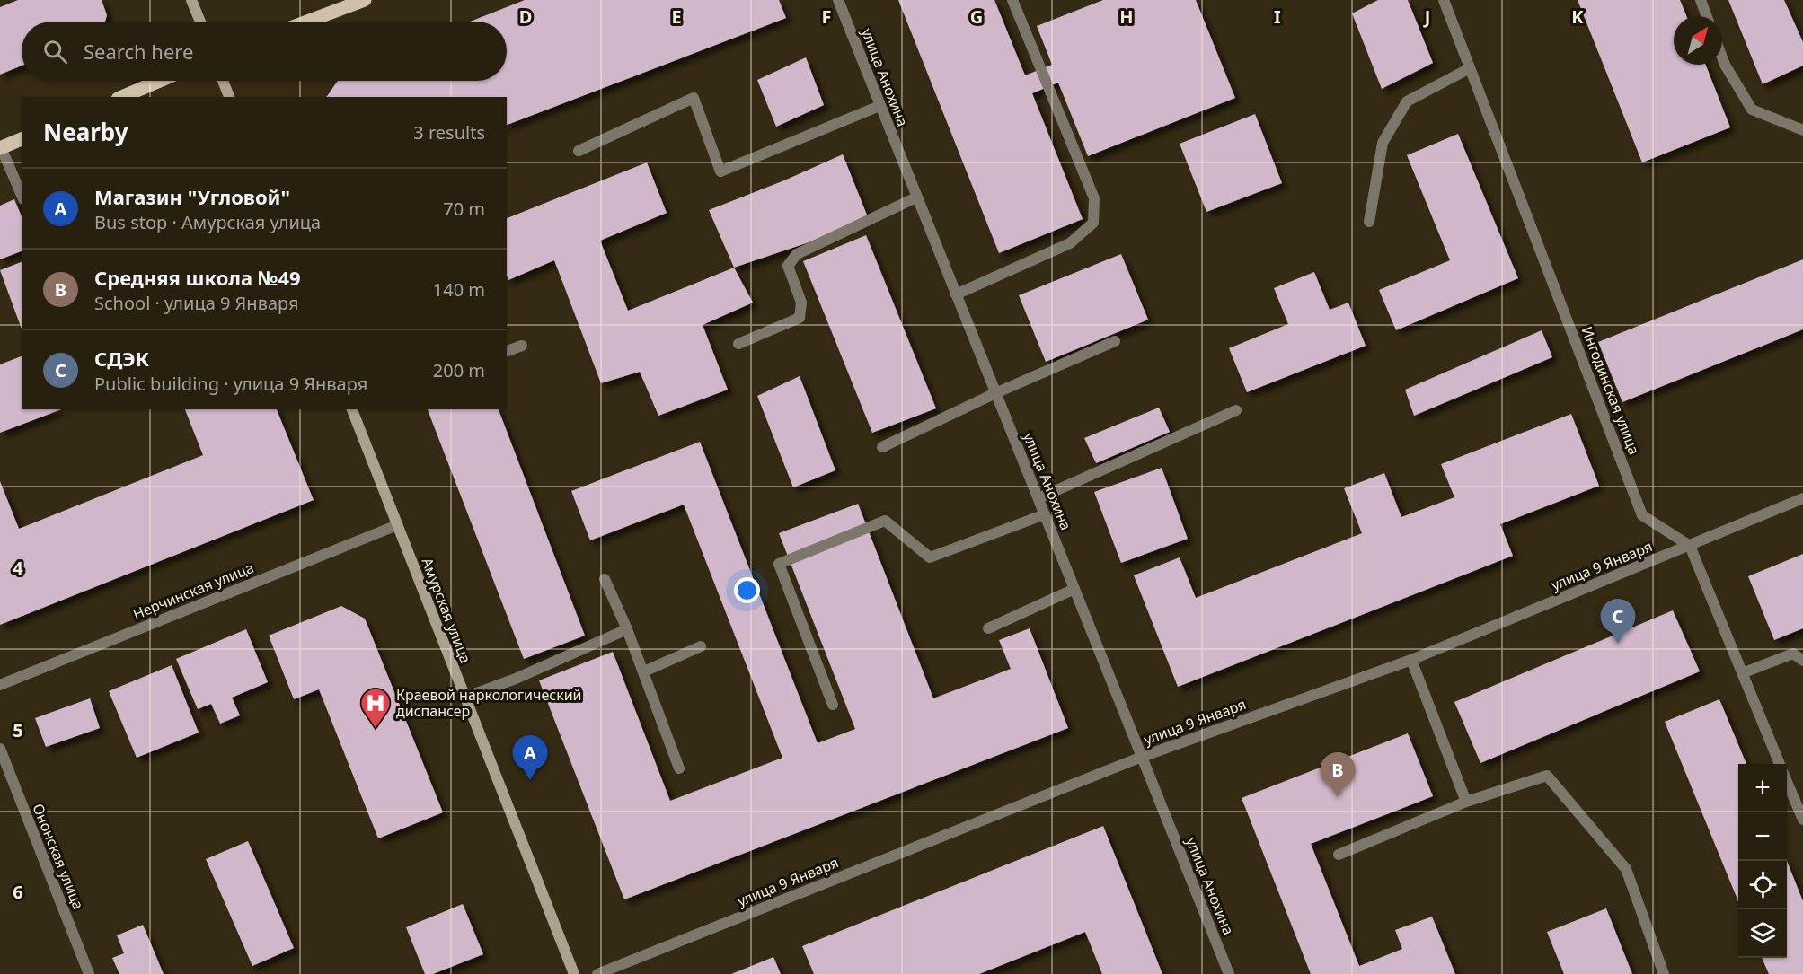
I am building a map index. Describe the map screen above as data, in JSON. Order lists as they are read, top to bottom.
{
  "streets": {
    "main road": ["Амурская улица"],
    "street": [
      "улица Анохина",
      "Ингодинская улица",
      "улица 9 Января",
      "Нерчинская улица",
      "Ононская улица"
    ]
  },
  "crossings": [
    ["улица Анохина", "улица 9 Января"],
    ["Ингодинская улица", "улица 9 Января"],
    ["Нерчинская улица", "Амурская улица"]
  ],
  "places": {
    "hospital": ["Краевой наркологический диспансер"]
  },
  "north": "top right",
  "page": {
    "search": "Search here",
    "heading": ["Nearby", "3 results"],
    "list": [
      {
        "mark": "A",
        "name": "Магазин \"Угловой\"",
        "note": "Bus stop · Амурская улица",
        "value": "70 m"
      },
      {
        "mark": "B",
        "name": "Средняя школа №49",
        "note": "School · улица 9 Января",
        "value": "140 m"
      },
      {
        "mark": "C",
        "name": "СДЭК",
        "note": "Public building · улица 9 Января",
        "value": "200 m"
      }
    ],
    "pins": ["C", "A", "B"],
    "map_buttons": ["+", "−"]
  },
  "grid": {
    "columns": [
      "D",
      "E",
      "F",
      "G",
      "H",
      "I",
      "J",
      "K"
    ],
    "rows": ["4", "5", "6"]
  }
}
